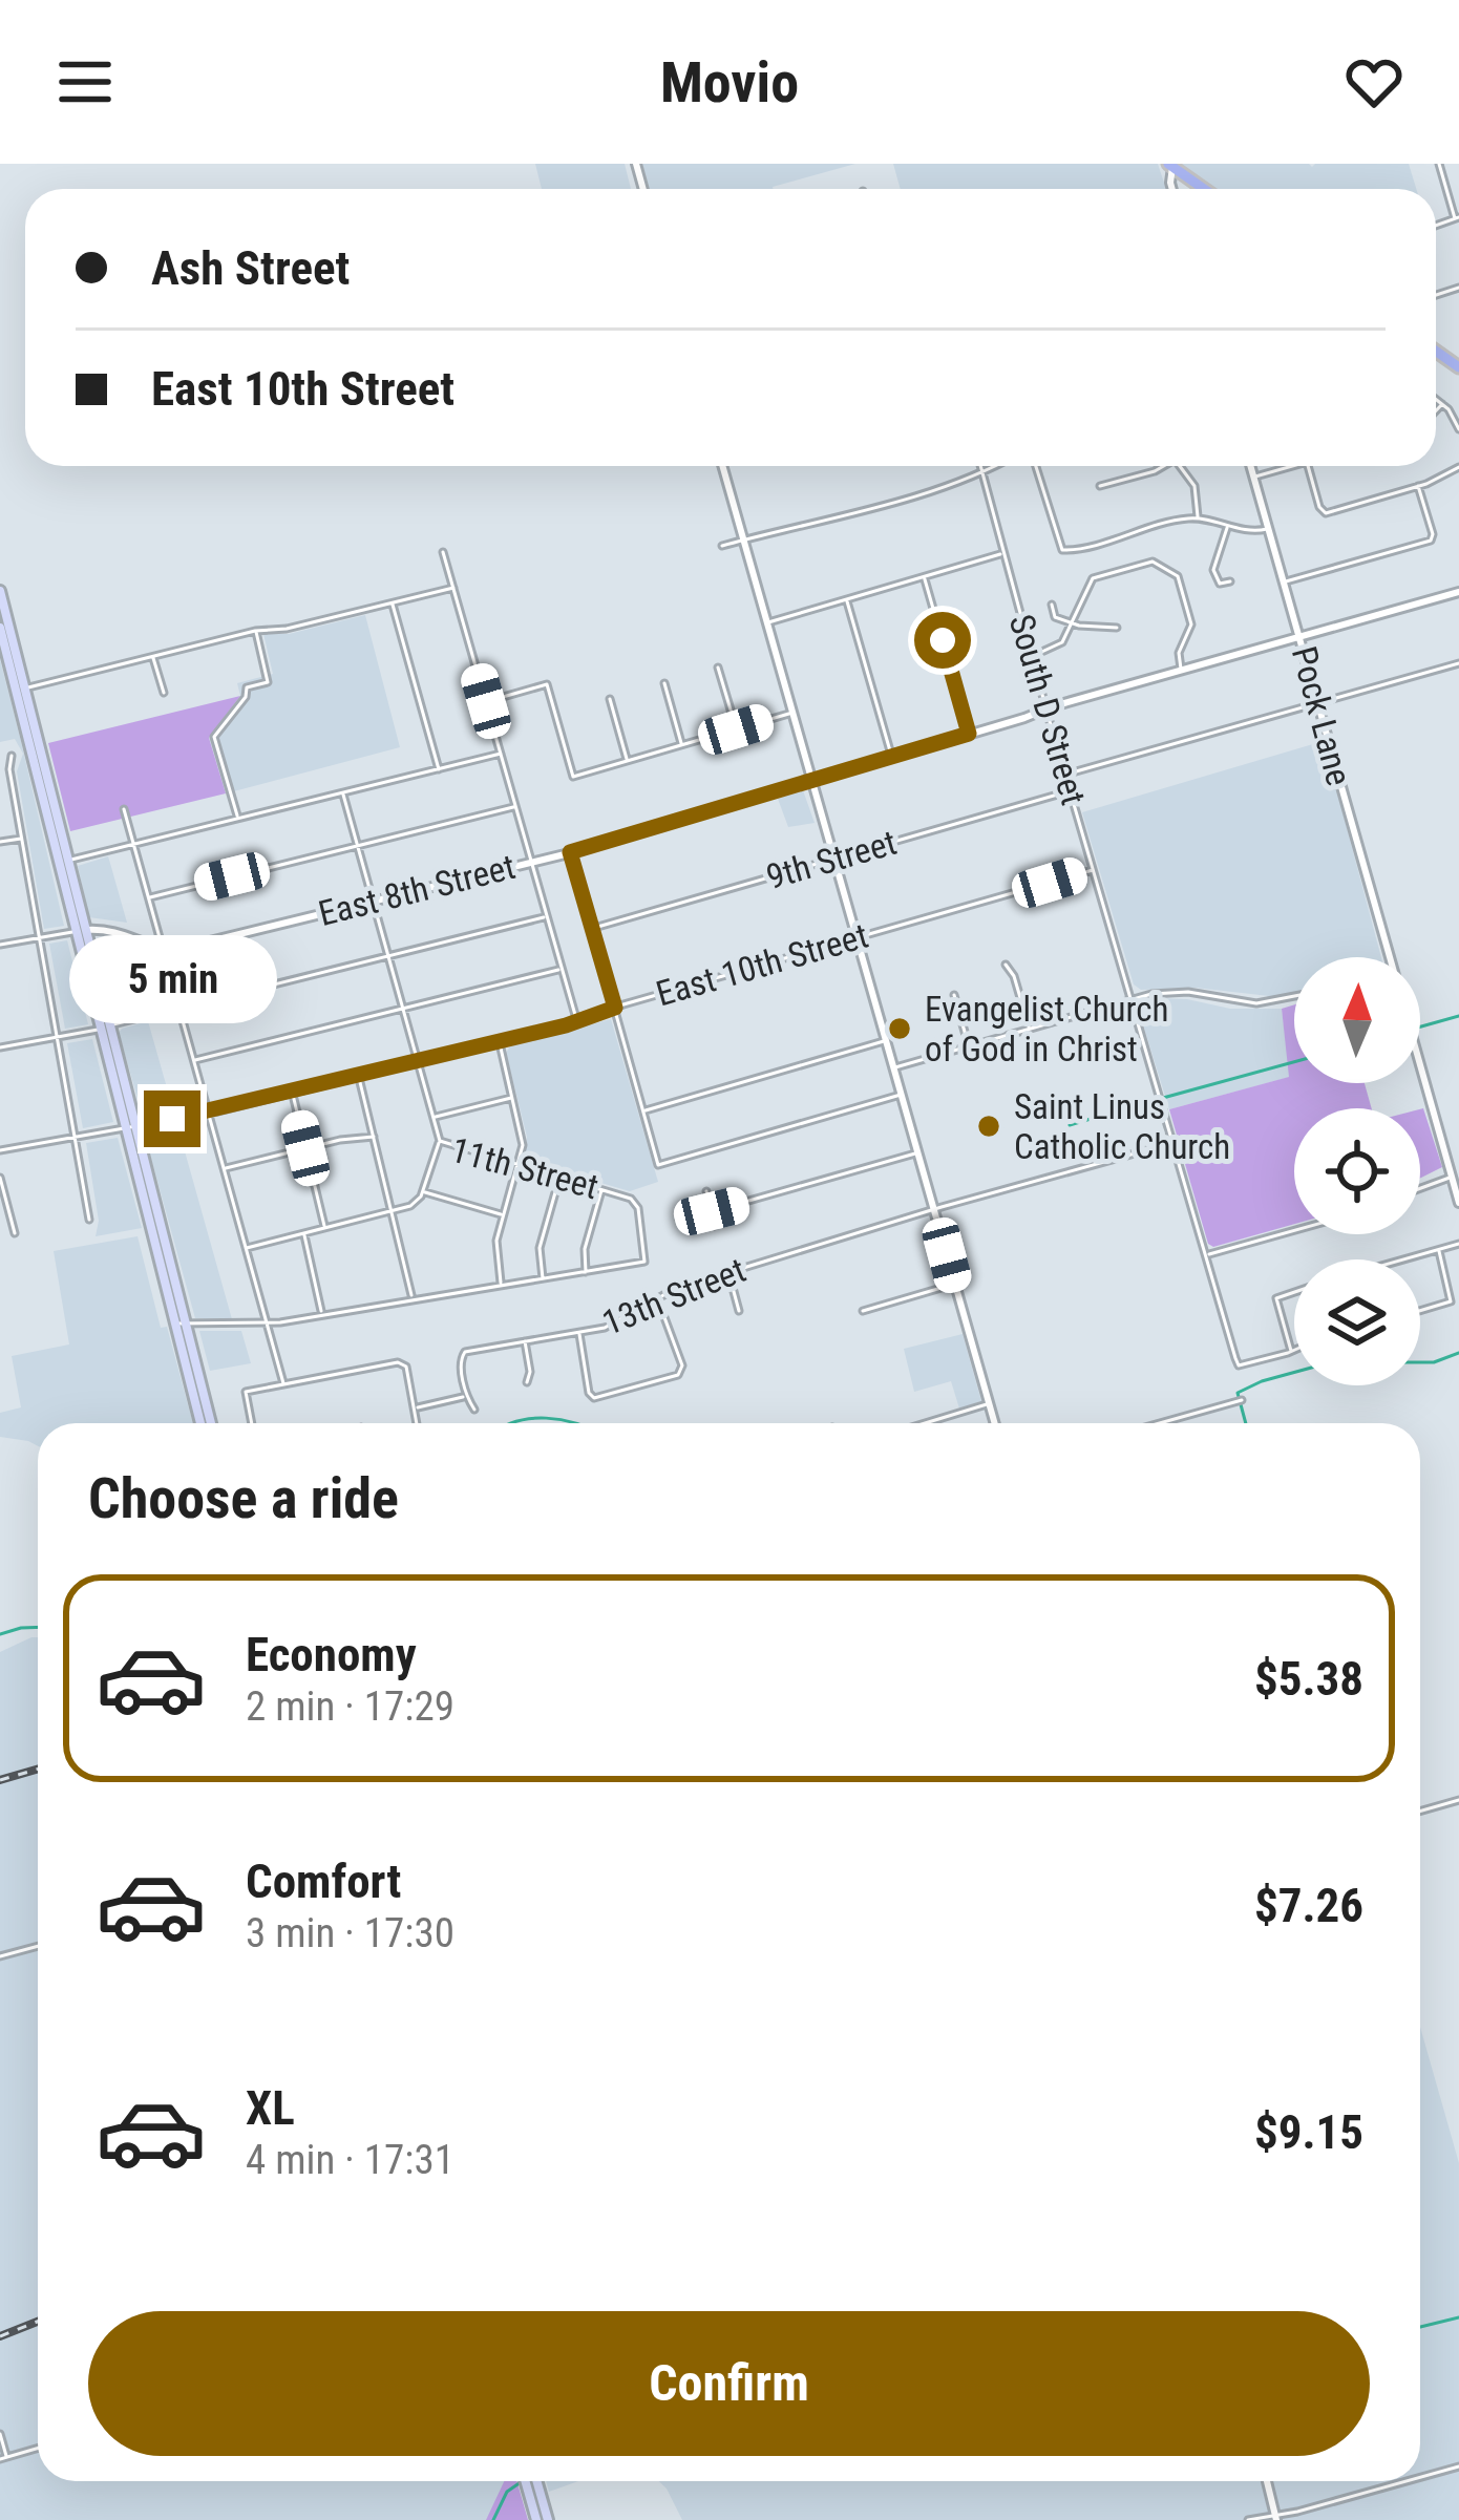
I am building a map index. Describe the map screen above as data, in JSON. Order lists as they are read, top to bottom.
{
  "streets": {
    "street": [
      "South D Street",
      "Pock Lane",
      "9th Street",
      "East 8th Street",
      "East 10th Street",
      "11th Street",
      "13th Street"
    ]
  },
  "crossings": [
    ["South D Street", "9th Street"],
    ["South D Street", "East 8th Street"],
    ["South D Street", "East 10th Street"],
    ["South D Street", "13th Street"],
    ["Pock Lane", "East 8th Street"]
  ],
  "places": ["Evangelist Church of God in Christ", "Saint Linus Catholic Church"],
  "north": "top",
  "page": {
    "header": "Movio",
    "banner": ["Ash Street", "East 10th Street"],
    "bubble": "5 min",
    "heading": "Choose a ride",
    "list": [
      {
        "name": "Economy",
        "note": "2 min · 17:29",
        "value": "$5.38"
      },
      {
        "name": "Comfort",
        "note": "3 min · 17:30",
        "value": "$7.26"
      },
      {
        "name": "XL",
        "note": "4 min · 17:31",
        "value": "$9.15"
      }
    ],
    "buttons": "Confirm"
  }
}
